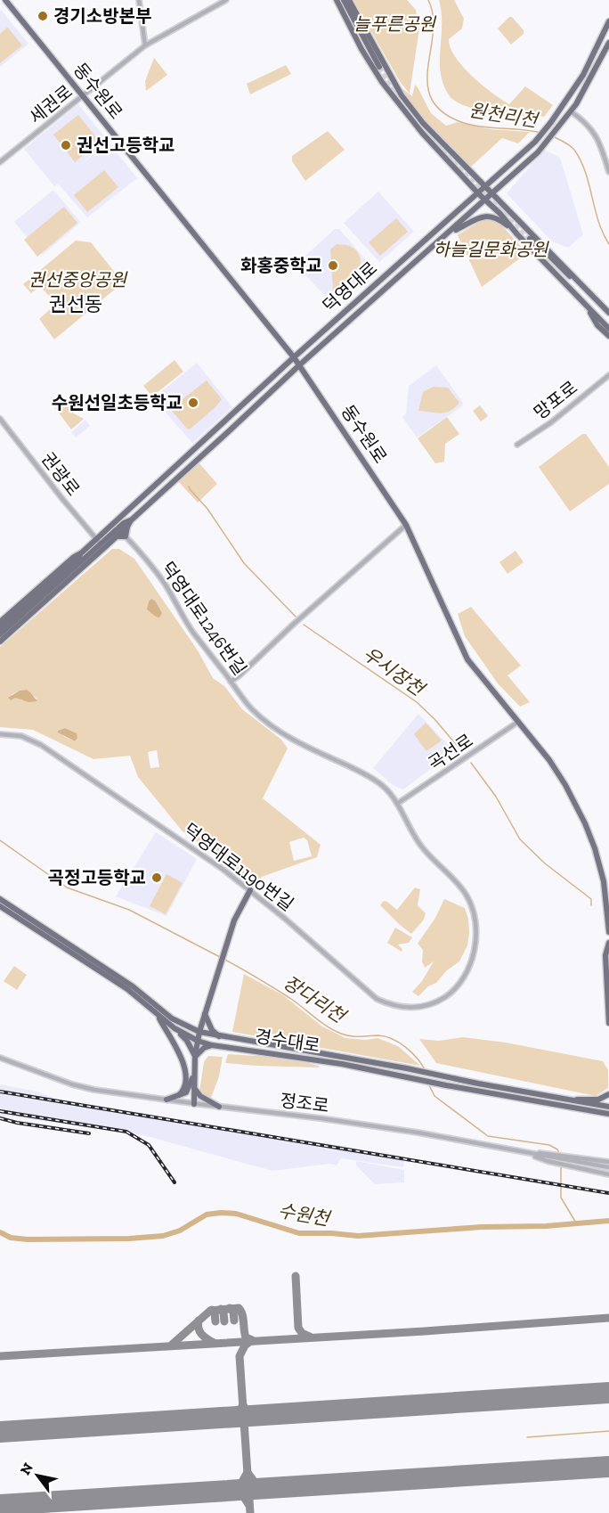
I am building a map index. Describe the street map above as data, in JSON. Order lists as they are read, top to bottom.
{
  "streets": {
    "main road": ["동수원로", "덕영대로", "경수대로"],
    "street": [
      "세권로",
      "망포로",
      "권광로",
      "덕영대로1246번길",
      "곡선로",
      "덕영대로1190번길",
      "정조로"
    ]
  },
  "crossings": [
    ["동수원로", "세권로"],
    ["동수원로", "덕영대로"],
    ["동수원로", "곡선로"],
    ["덕영대로", "권광로"],
    ["덕영대로1246번길", "곡선로"],
    ["덕영대로1246번길", "덕영대로1190번길"]
  ],
  "districts": ["권선동"],
  "water": [
    "원천리천",
    "우시장천",
    "장다리천",
    "수원천"
  ],
  "parks": ["늘푸른공원", "하늘길문화공원", "권선중앙공원"],
  "places": [
    "경기소방본부",
    "권선고등학교",
    "화홍중학교",
    "수원선일초등학교",
    "곡정고등학교"
  ],
  "north": "top left"
}
